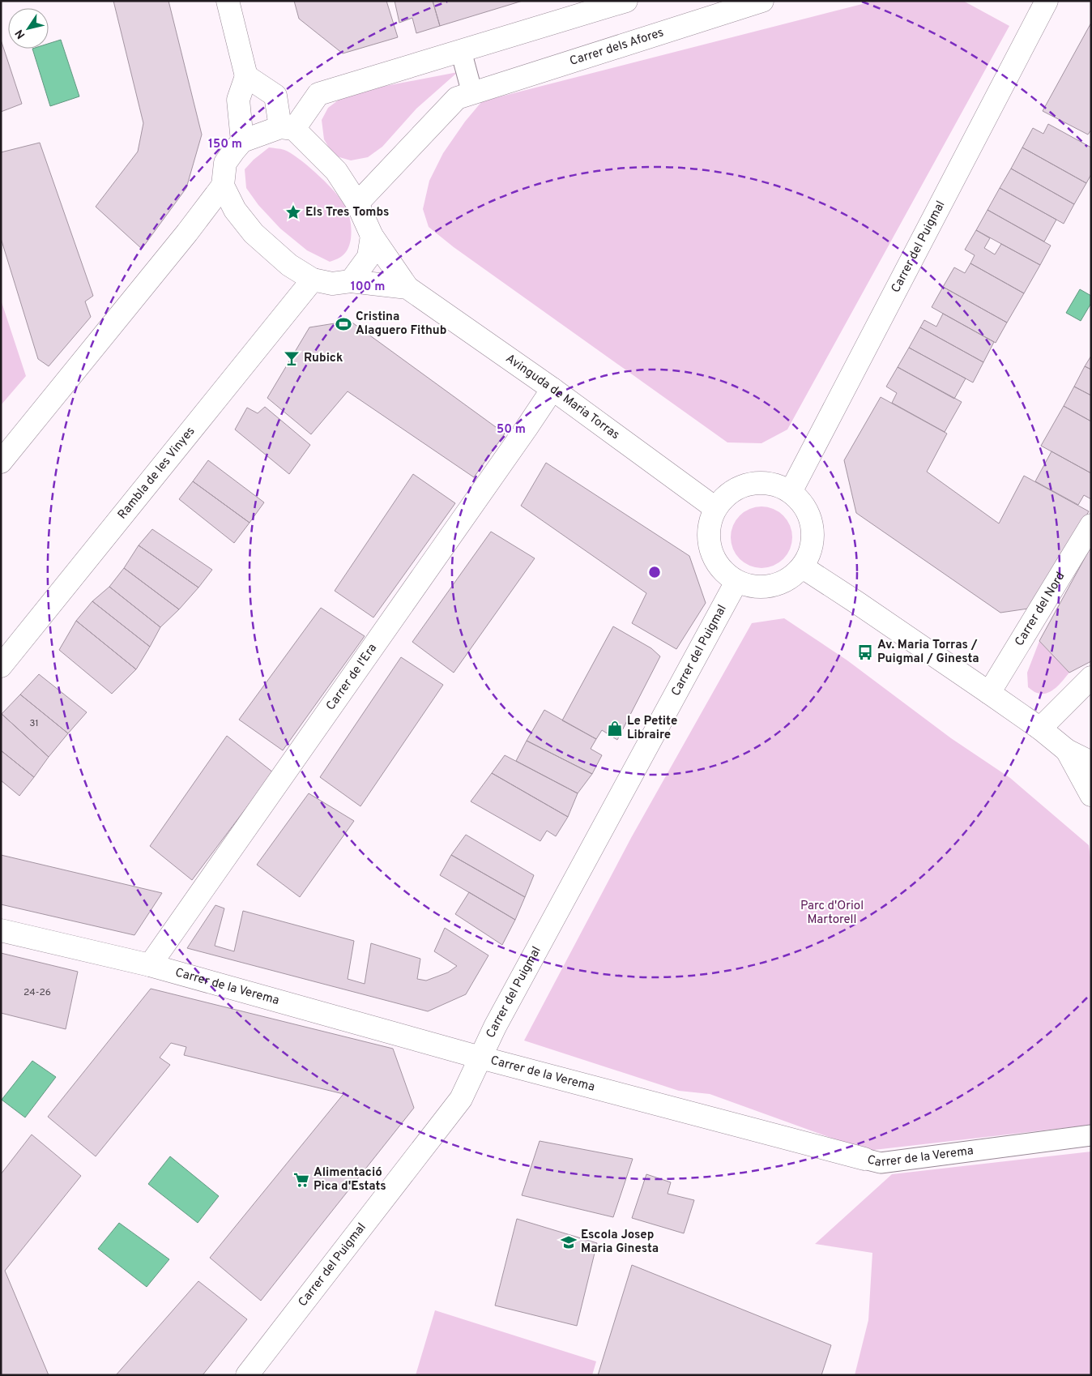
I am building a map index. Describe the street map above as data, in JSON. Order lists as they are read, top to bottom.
{
  "streets": {
    "street": [
      "Carrer dels Afores",
      "Carrer del Puigmal",
      "Avinguda de Maria Torras",
      "Rambla de les Vinyes",
      "Carrer del Nord",
      "Carrer de l'Era",
      "Carrer de la Verema"
    ]
  },
  "crossings": [
    ["Carrer del Puigmal", "Avinguda de Maria Torras"],
    ["Carrer del Puigmal", "Carrer de la Verema"],
    ["Avinguda de Maria Torras", "Carrer de l'Era"],
    ["Carrer de l'Era", "Carrer de la Verema"]
  ],
  "parks": ["Parc d'Oriol Martorell"],
  "places": {
    "place": ["Els Tres Tombs"],
    "sports": ["Cristina Alaguero Fithub"],
    "bar": ["Rubick"],
    "bus stop": ["Av. Maria Torras / Puigmal / Ginesta"],
    "shop": ["Le Petite Libraire"],
    "supermarket": ["Alimentació Pica d'Estats"],
    "school or university": ["Escola Josep Maria Ginesta"]
  },
  "house_numbers": ["31", "24-26"],
  "north": "bottom left",
  "rings": ["150 m", "100 m", "50 m"]
}
